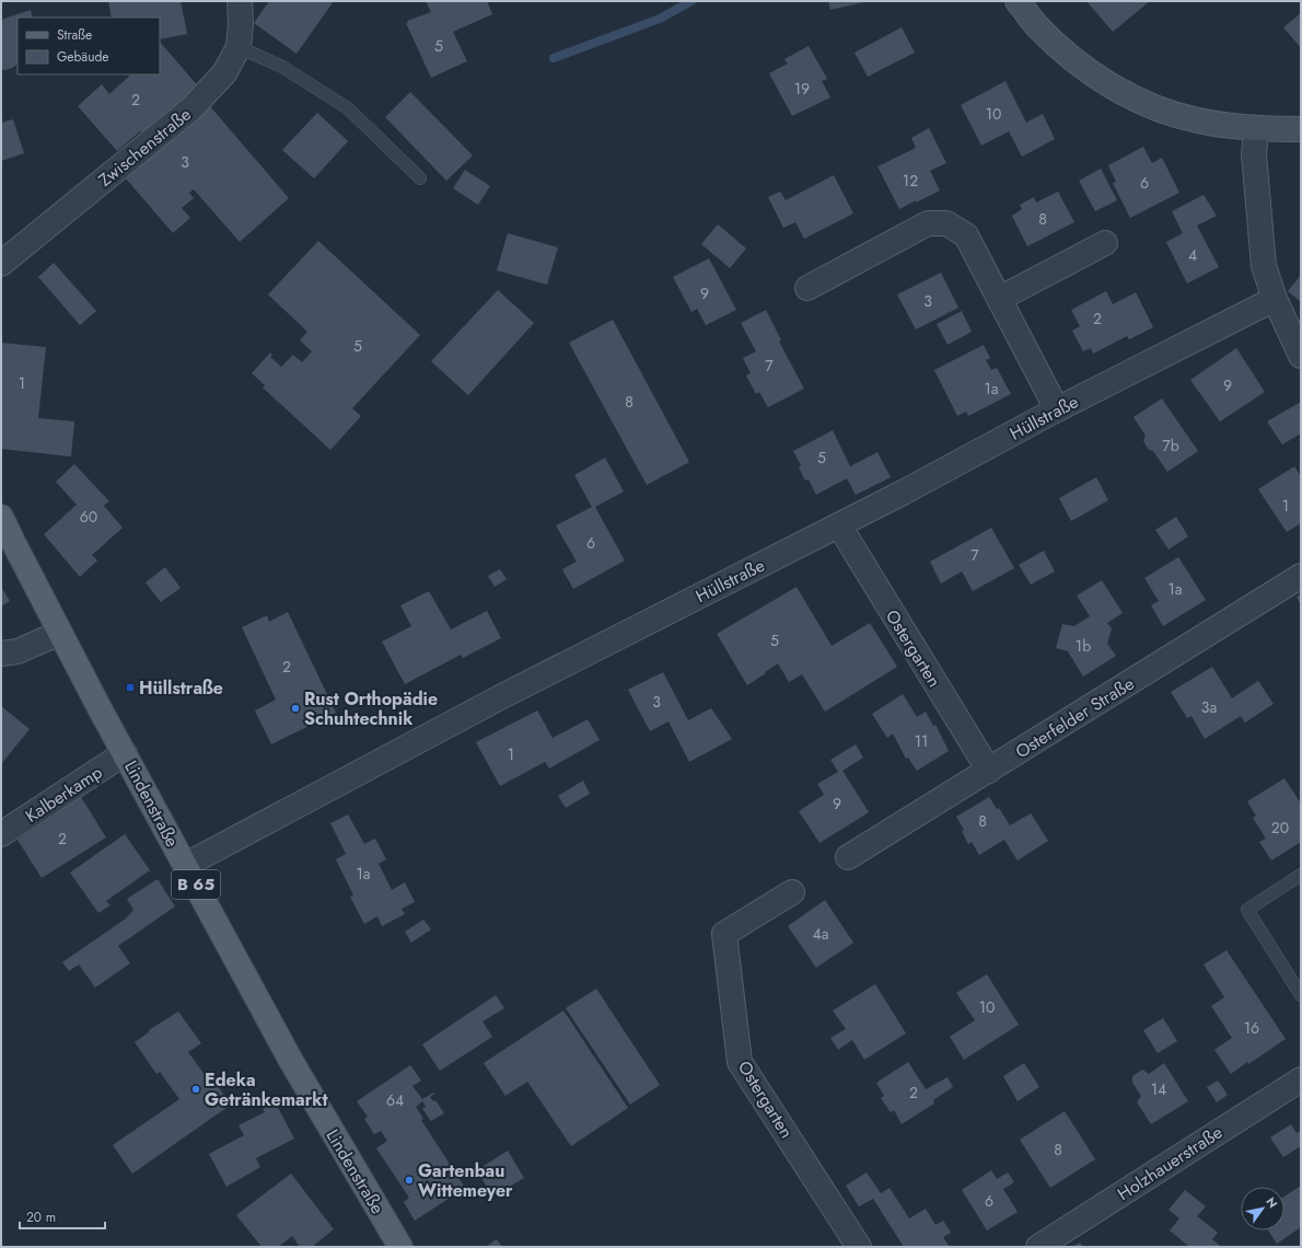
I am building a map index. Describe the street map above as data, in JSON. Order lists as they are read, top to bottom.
{
  "streets": {
    "main road": ["Lindenstraße", "B 65"],
    "street": [
      "Zwischenstraße",
      "Hüllstraße",
      "Ostergarten",
      "Osterfelder Straße",
      "Kalberkamp",
      "Holzhauerstraße"
    ]
  },
  "crossings": [
    ["Hüllstraße", "Ostergarten"],
    ["Hüllstraße", "Lindenstraße"],
    ["Ostergarten", "Osterfelder Straße"],
    ["Kalberkamp", "Lindenstraße"]
  ],
  "places": {
    "transit": ["Hüllstraße"],
    "other": ["Rust Orthopädie Schuhtechnik", "Edeka Getränkemarkt", "Gartenbau Wittemeyer"]
  },
  "house_numbers": [
    "5",
    "19",
    "2",
    "10",
    "3",
    "12",
    "6",
    "8",
    "4",
    "9",
    "3",
    "2",
    "5",
    "7",
    "1",
    "9",
    "1a",
    "8",
    "7b",
    "5",
    "1",
    "60",
    "6",
    "7",
    "1a",
    "5",
    "1b",
    "2",
    "3",
    "3a",
    "11",
    "1",
    "9",
    "8",
    "20",
    "2",
    "1a",
    "4a",
    "10",
    "16",
    "14",
    "2",
    "64",
    "8",
    "6"
  ],
  "legend": ["Straße", "Gebäude"],
  "scale_bar": "20 m",
  "north": "top right"
}
